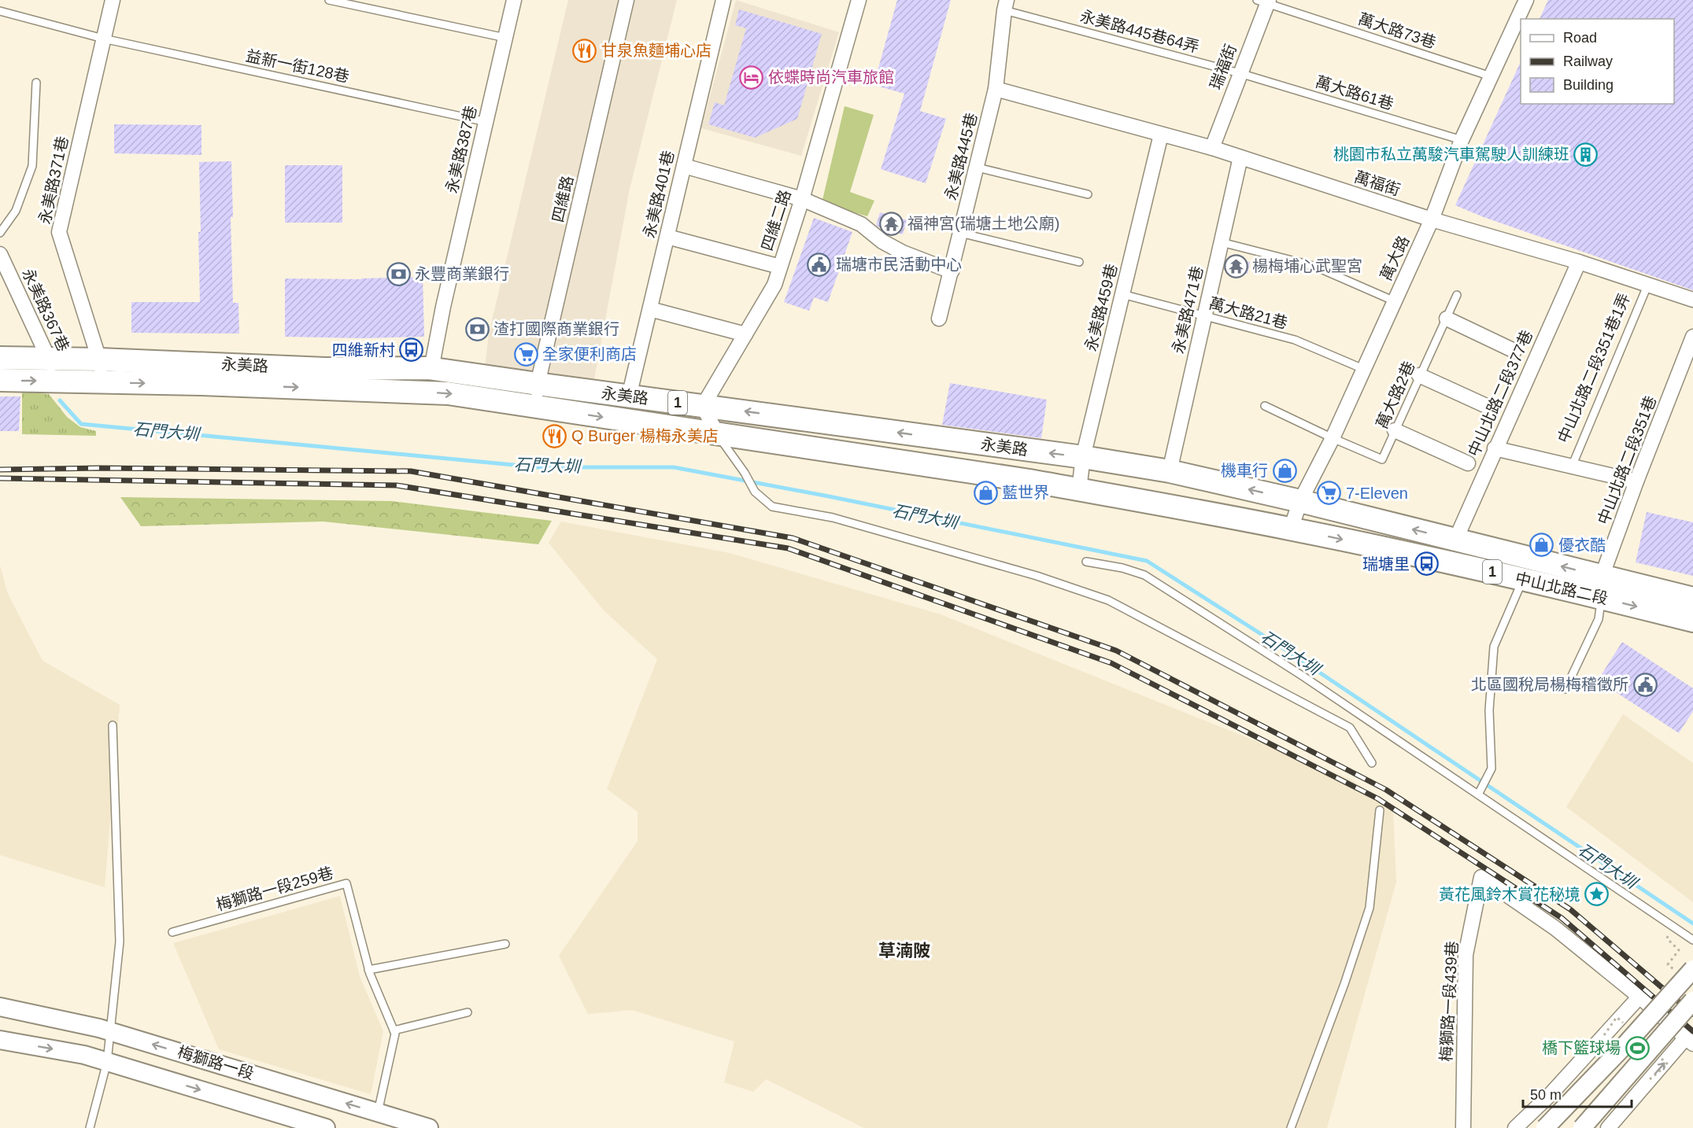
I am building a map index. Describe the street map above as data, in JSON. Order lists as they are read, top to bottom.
{
  "streets": {
    "main road": ["永美路", "1", "中山北路二段"],
    "street": [
      "瑞福街",
      "永美路387巷",
      "永美路445巷",
      "永美路371巷",
      "萬福街",
      "永美路401巷",
      "四維路",
      "四維二路",
      "萬大路",
      "永美路459巷",
      "永美路367巷",
      "永美路471巷",
      "中山北路二段351巷1弄",
      "中山北路二段377巷",
      "中山北路二段351巷",
      "梅獅路一段439巷",
      "梅獅路一段"
    ],
    "lane": [
      "萬大路73巷",
      "永美路445巷64弄",
      "益新一街128巷",
      "萬大路61巷",
      "萬大路21巷",
      "萬大路2巷",
      "梅獅路一段259巷"
    ]
  },
  "crossings": [
    ["萬大路73巷", "瑞福街"],
    ["萬大路73巷", "萬大路"],
    ["永美路445巷64弄", "瑞福街"],
    ["永美路445巷64弄", "萬大路61巷"],
    ["永美路445巷64弄", "永美路445巷"],
    ["益新一街128巷", "永美路387巷"],
    ["益新一街128巷", "永美路371巷"],
    ["瑞福街", "萬大路61巷"],
    ["瑞福街", "萬福街"],
    ["萬大路61巷", "萬大路"],
    ["永美路387巷", "永美路"],
    ["永美路445巷", "萬福街"],
    ["永美路371巷", "永美路"],
    ["萬福街", "萬大路"],
    ["萬福街", "永美路459巷"],
    ["萬福街", "永美路471巷"],
    ["萬福街", "中山北路二段351巷1弄"],
    ["萬福街", "中山北路二段377巷"],
    ["永美路401巷", "永美路"],
    ["四維路", "永美路"],
    ["四維二路", "永美路"],
    ["萬大路", "萬大路21巷"],
    ["萬大路", "永美路"],
    ["萬大路", "萬大路2巷"],
    ["萬大路", "中山北路二段"],
    ["永美路459巷", "萬大路21巷"],
    ["永美路459巷", "永美路"],
    ["永美路367巷", "永美路"],
    ["永美路471巷", "萬大路21巷"],
    ["永美路471巷", "永美路"],
    ["永美路", "中山北路二段"],
    ["中山北路二段351巷1弄", "中山北路二段377巷"],
    ["中山北路二段351巷1弄", "中山北路二段351巷"],
    ["中山北路二段377巷", "中山北路二段"],
    ["中山北路二段351巷", "中山北路二段"],
    ["梅獅路一段259巷", "梅獅路一段"]
  ],
  "districts": ["草湳陂"],
  "water": ["石門大圳"],
  "places": {
    "restaurant": ["甘泉魚麵埔心店", "Q Burger 楊梅永美店"],
    "hotel": ["依蝶時尚汽車旅館"],
    "building": ["桃園市私立萬駿汽車駕駛人訓練班"],
    "temple": ["福神宮(瑞塘土地公廟)", "楊梅埔心武聖宮"],
    "public building": ["瑞塘市民活動中心", "北區國稅局楊梅稽徵所"],
    "bank": ["永豐商業銀行", "渣打國際商業銀行"],
    "bus stop": ["四維新村", "瑞塘里"],
    "supermarket": ["全家便利商店", "7-Eleven"],
    "shop": ["機車行", "藍世界", "優衣酷"],
    "place": ["黃花風鈴木賞花秘境"],
    "sports": ["橋下籃球場"]
  },
  "legend": ["Road", "Railway", "Building"],
  "scale_bar": "50 m"
}
